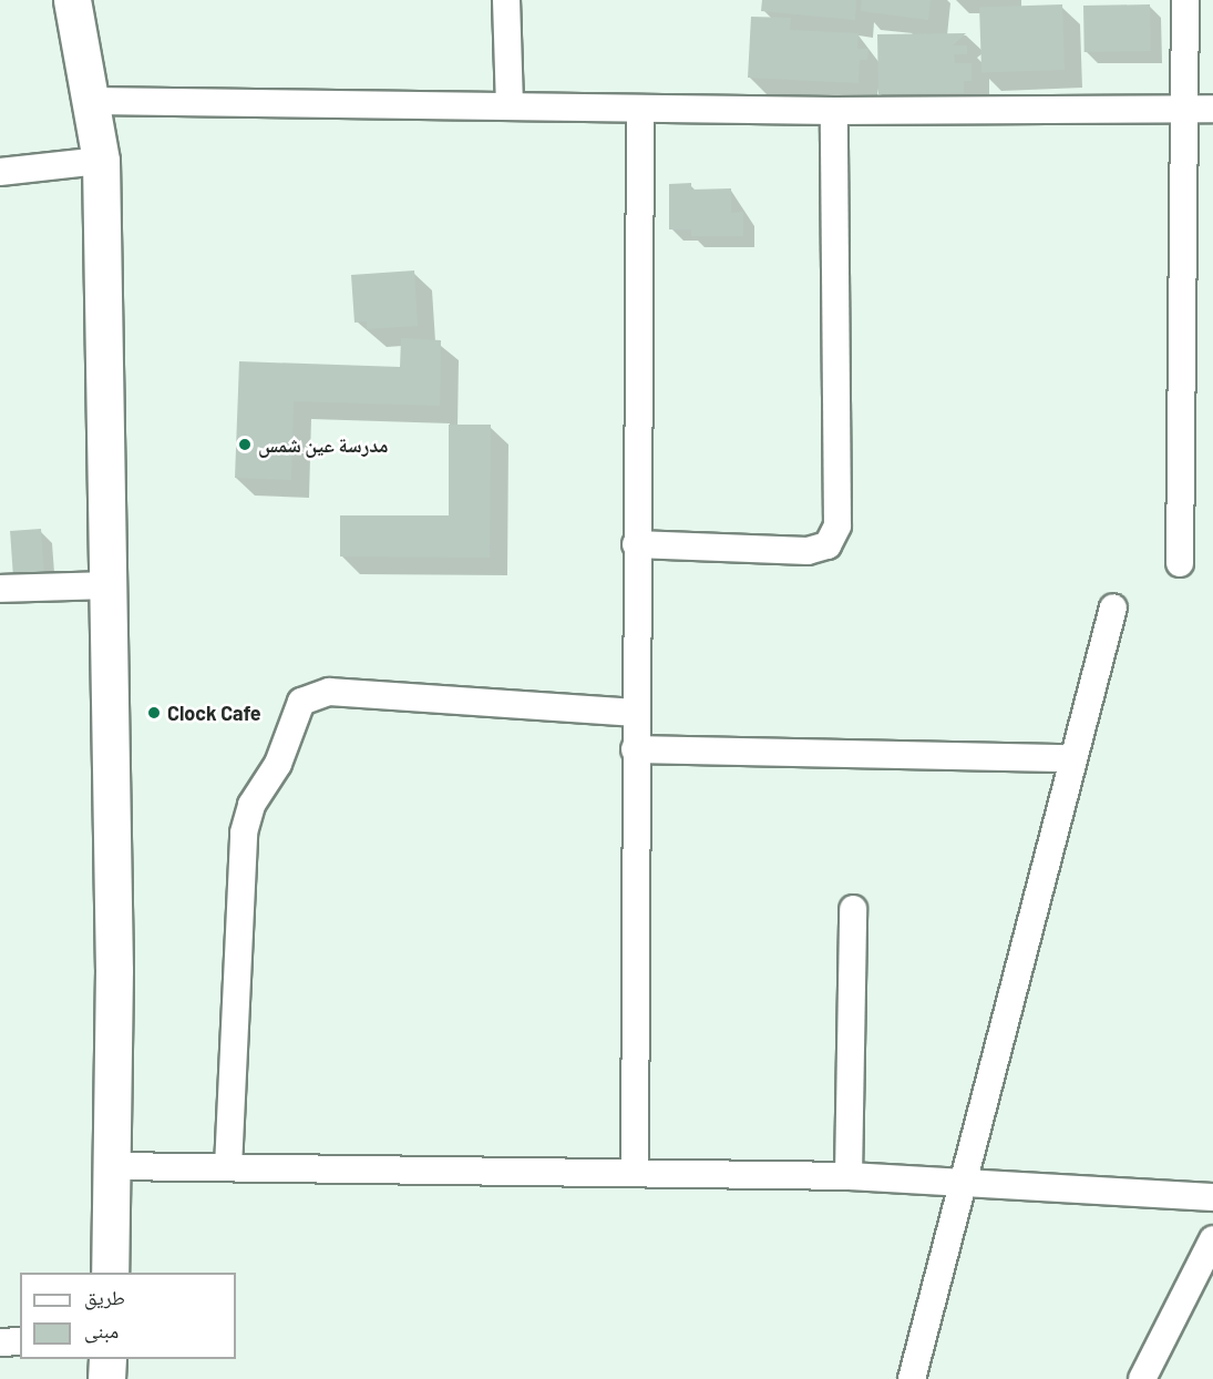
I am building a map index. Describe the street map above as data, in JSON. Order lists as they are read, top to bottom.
{
  "places": ["مدرسة عين شمس", "Clock Cafe"],
  "legend": ["طريق", "مبنى"]
}
